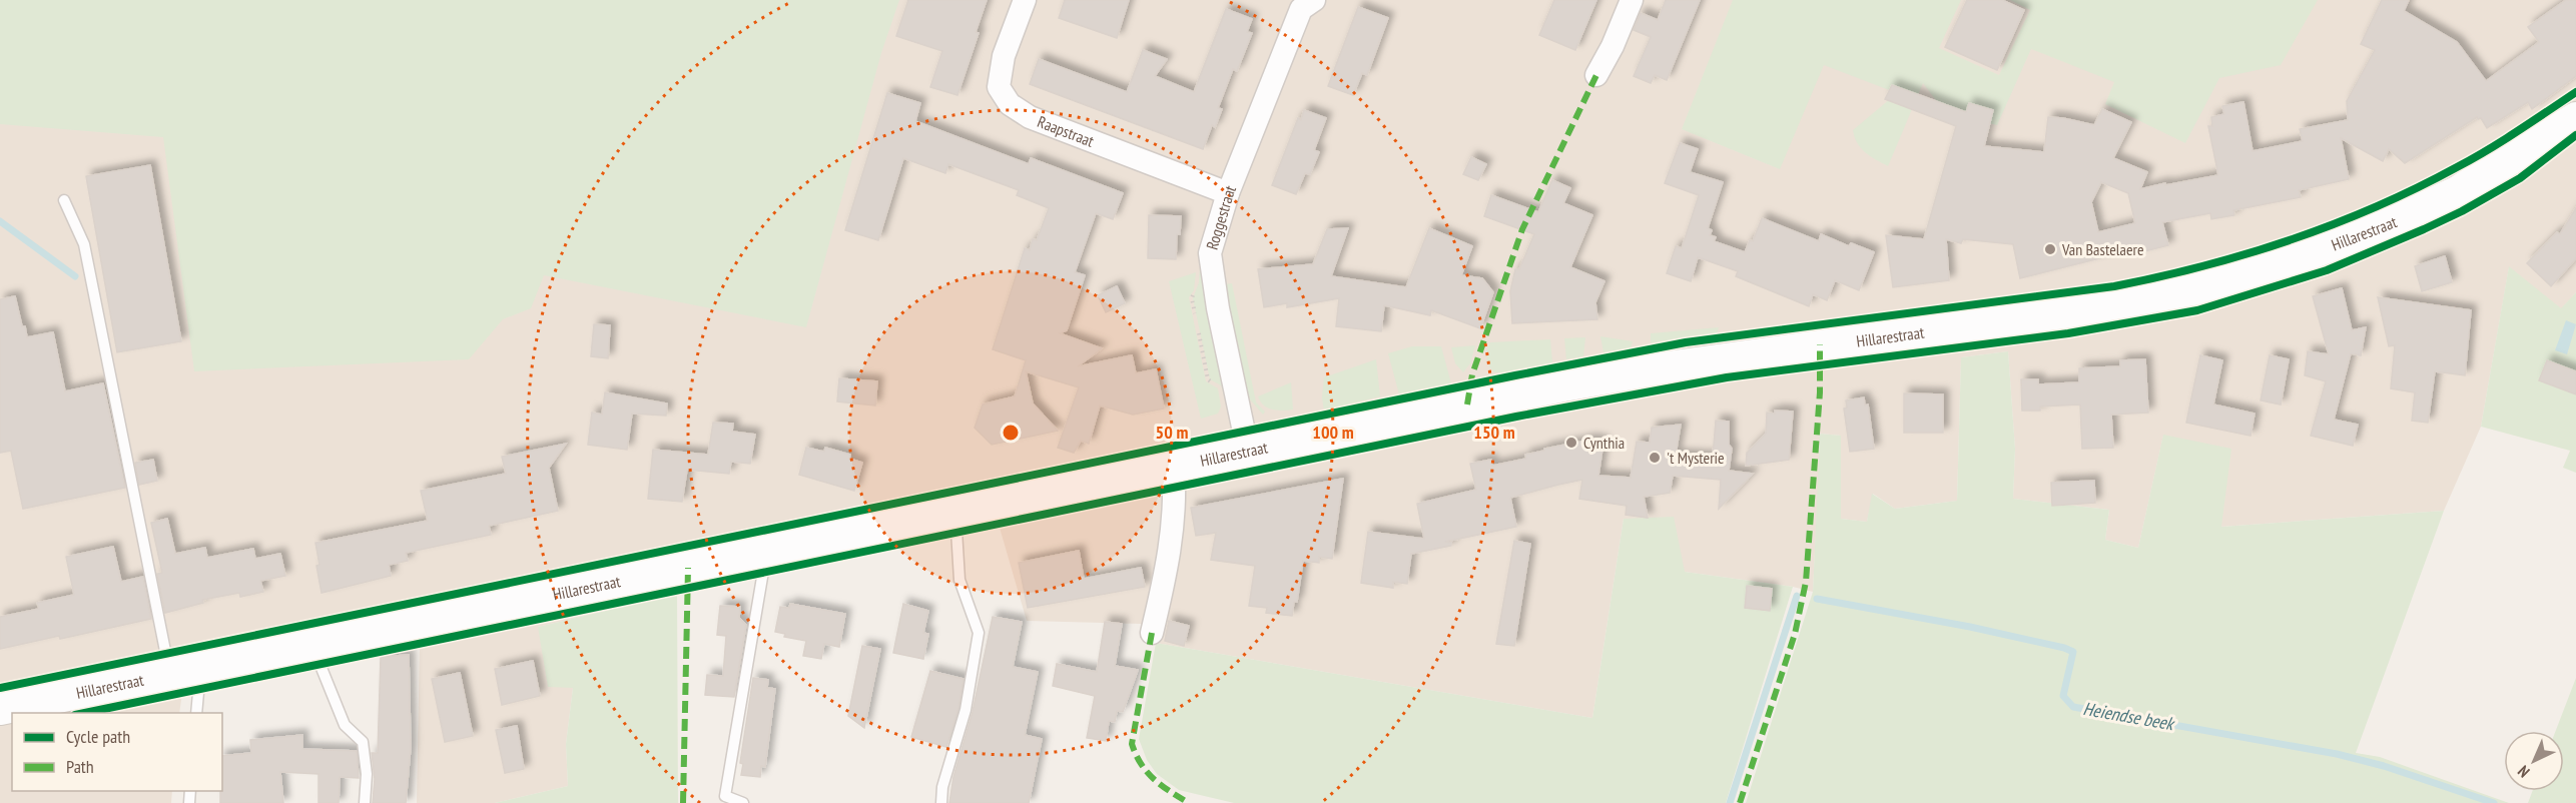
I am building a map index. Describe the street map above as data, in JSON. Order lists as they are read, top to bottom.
{
  "streets": {
    "main road": ["Hillarestraat"],
    "street": ["Raapstraat", "Roggestraat"]
  },
  "crossings": [
    ["Raapstraat", "Roggestraat"],
    ["Roggestraat", "Hillarestraat"]
  ],
  "water": ["Heiendse beek"],
  "places": ["Van Bastelaere", "Cynthia", "'t Mysterie"],
  "legend": ["Cycle path", "Path"],
  "north": "bottom left",
  "rings": ["50 m", "100 m", "150 m"]
}
